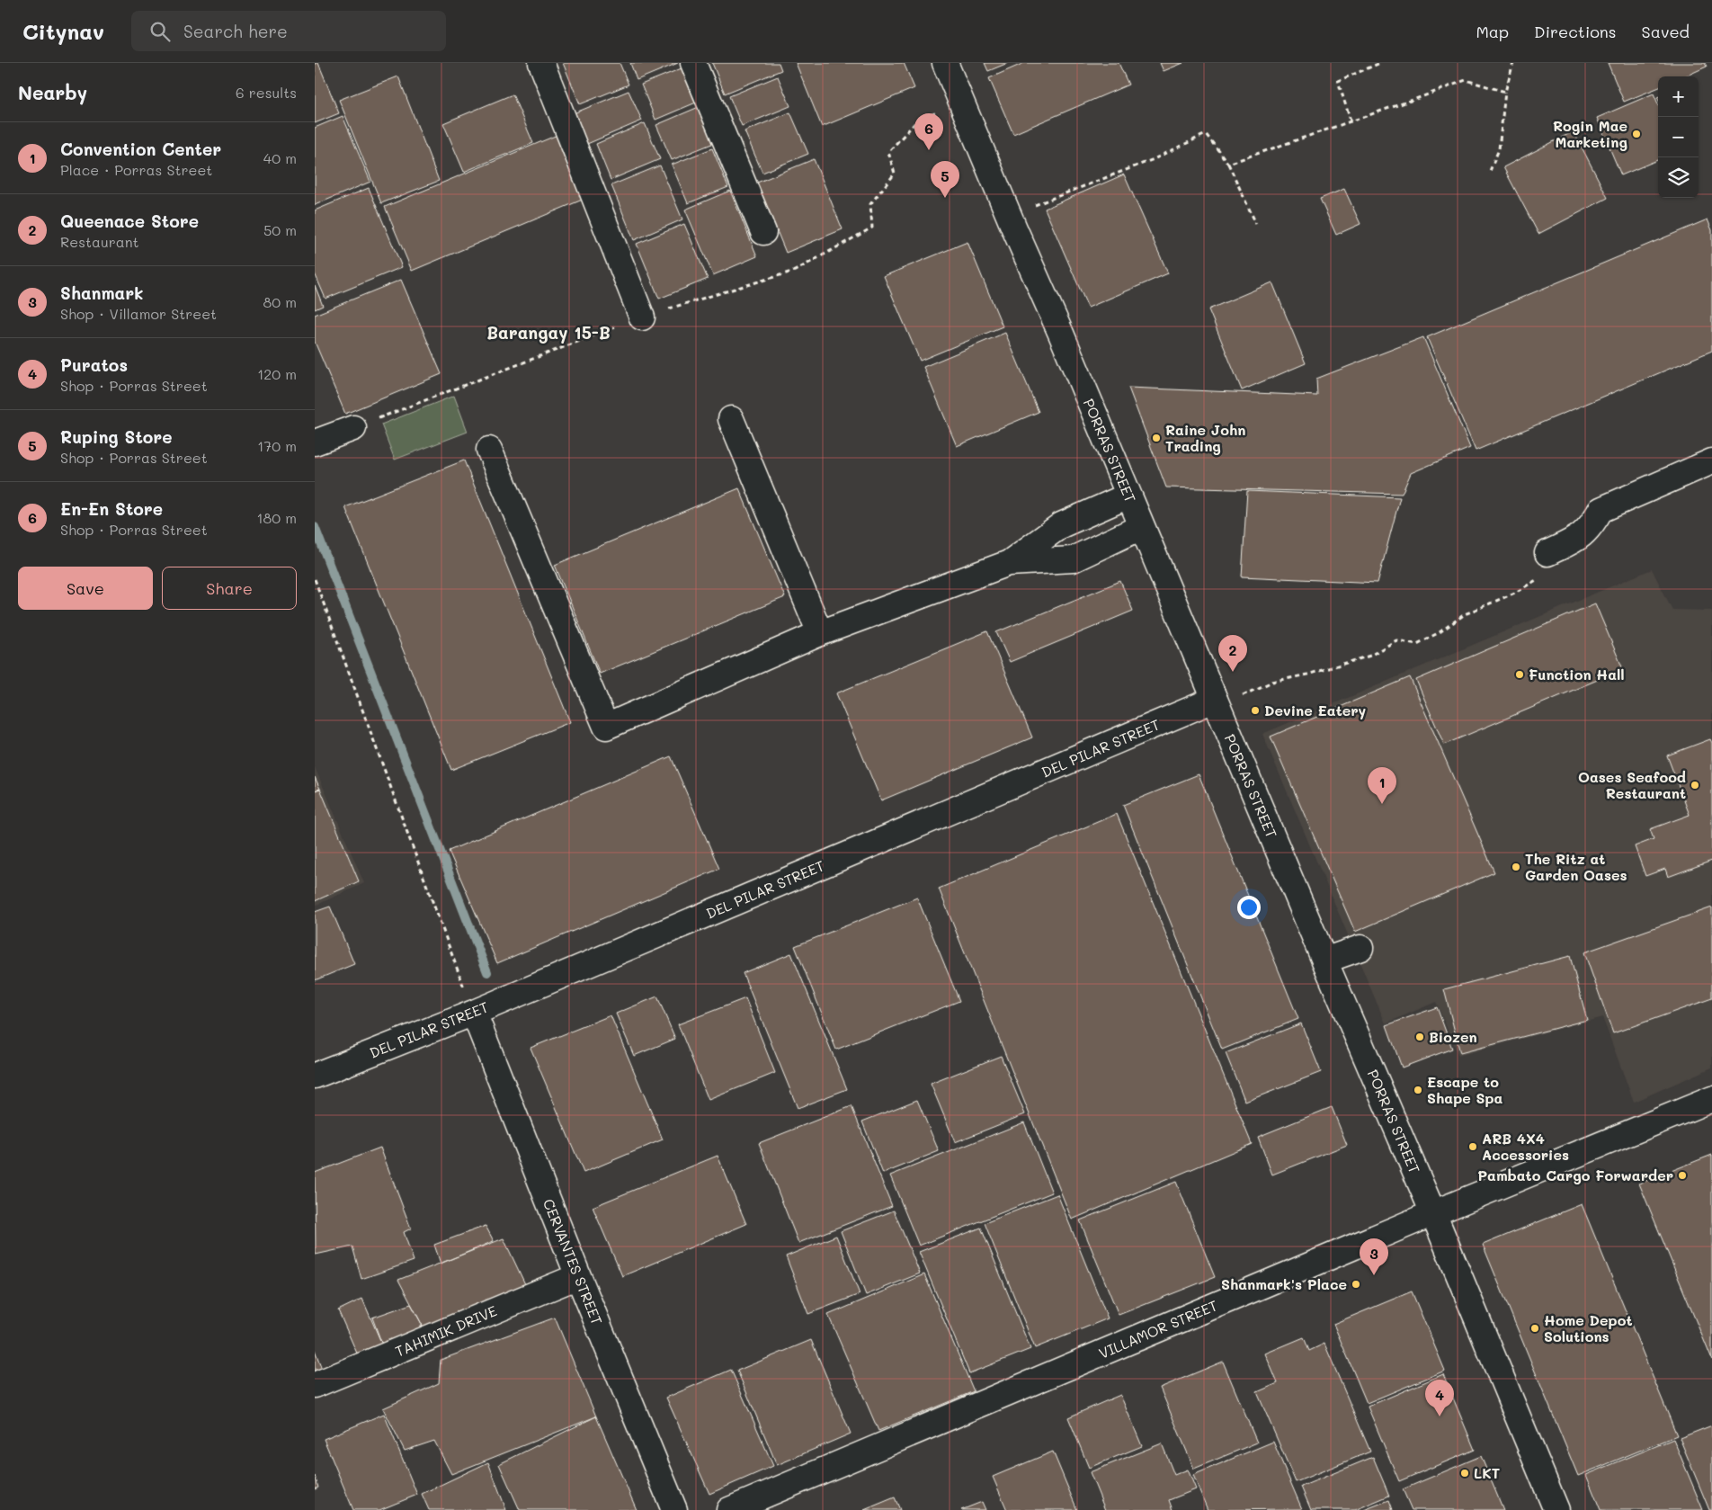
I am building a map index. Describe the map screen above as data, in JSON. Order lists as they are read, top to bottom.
{
  "streets": {
    "street": [
      "PORRAS STREET",
      "DEL PILAR STREET",
      "CERVANTES STREET",
      "VILLAMOR STREET",
      "TAHIMIK DRIVE"
    ]
  },
  "crossings": [
    ["PORRAS STREET", "DEL PILAR STREET"],
    ["PORRAS STREET", "VILLAMOR STREET"],
    ["DEL PILAR STREET", "CERVANTES STREET"],
    ["CERVANTES STREET", "TAHIMIK DRIVE"]
  ],
  "districts": ["Barangay 15-B"],
  "places": [
    "Rogin Mae Marketing",
    "Raine John Trading",
    "Function Hall",
    "Devine Eatery",
    "Oases Seafood Restaurant",
    "The Ritz at Garden Oases",
    "Biozen",
    "Escape to Shape Spa",
    "ARB 4X4 Accessories",
    "Pambato Cargo Forwarder",
    "Shanmark's Place",
    "Home Depot Solutions",
    "LKT"
  ],
  "page": {
    "header": "Citynav",
    "search": "Search here",
    "nav": ["Map", "Directions", "Saved"],
    "heading": ["Nearby", "6 results"],
    "map_buttons": ["+", "−"],
    "pins": [
      "6",
      "5",
      "2",
      "1",
      "3",
      "4"
    ],
    "list": [
      {
        "mark": "1",
        "name": "Convention Center",
        "note": "Place · Porras Street",
        "value": "40 m"
      },
      {
        "mark": "2",
        "name": "Queenace Store",
        "note": "Restaurant",
        "value": "50 m"
      },
      {
        "mark": "3",
        "name": "Shanmark",
        "note": "Shop · Villamor Street",
        "value": "80 m"
      },
      {
        "mark": "4",
        "name": "Puratos",
        "note": "Shop · Porras Street",
        "value": "120 m"
      },
      {
        "mark": "5",
        "name": "Ruping Store",
        "note": "Shop · Porras Street",
        "value": "170 m"
      },
      {
        "mark": "6",
        "name": "En-En Store",
        "note": "Shop · Porras Street",
        "value": "180 m"
      }
    ],
    "buttons": ["Save", "Share"]
  }
}
